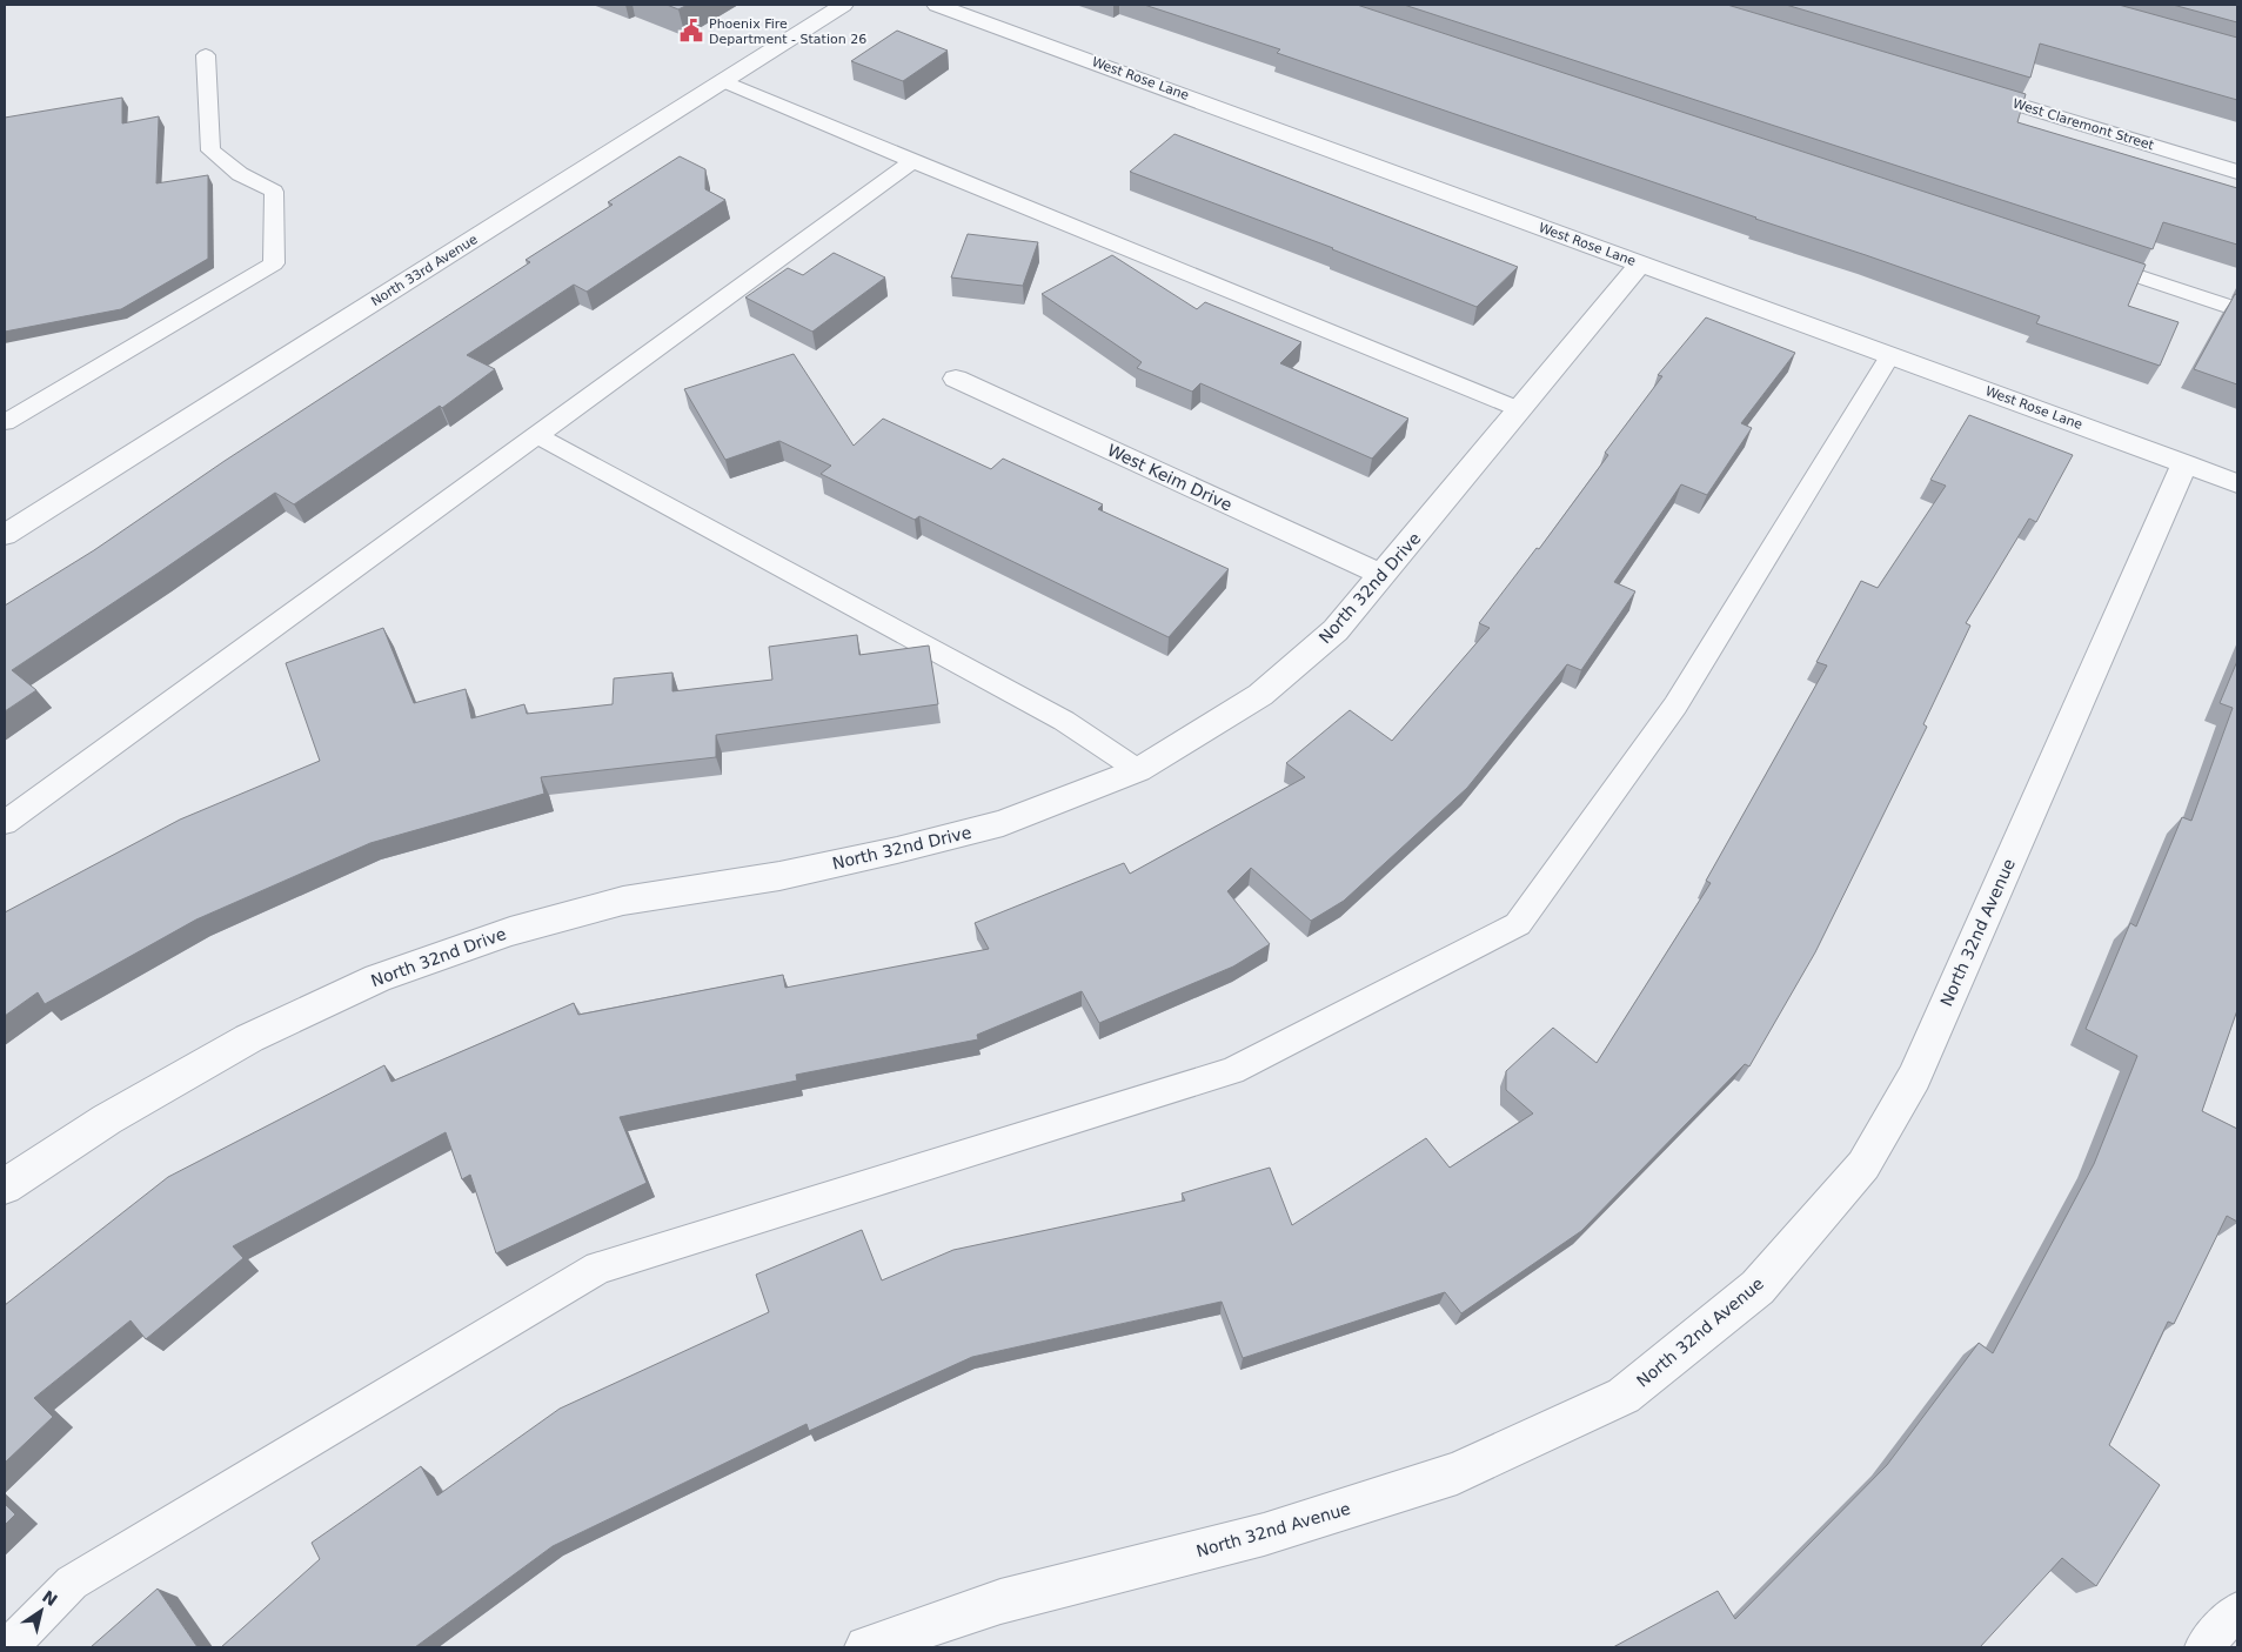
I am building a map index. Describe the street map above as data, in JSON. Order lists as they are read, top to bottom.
{
  "streets": {
    "street": [
      "West Rose Lane",
      "West Claremont Street",
      "North 33rd Avenue",
      "West Keim Drive",
      "North 32nd Drive",
      "North 32nd Avenue"
    ]
  },
  "crossings": [
    ["West Rose Lane", "North 32nd Drive"],
    ["West Rose Lane", "North 32nd Avenue"],
    ["West Keim Drive", "North 32nd Drive"]
  ],
  "places": {
    "public building": ["Phoenix Fire Department - Station 26"]
  },
  "north": "top right"
}
